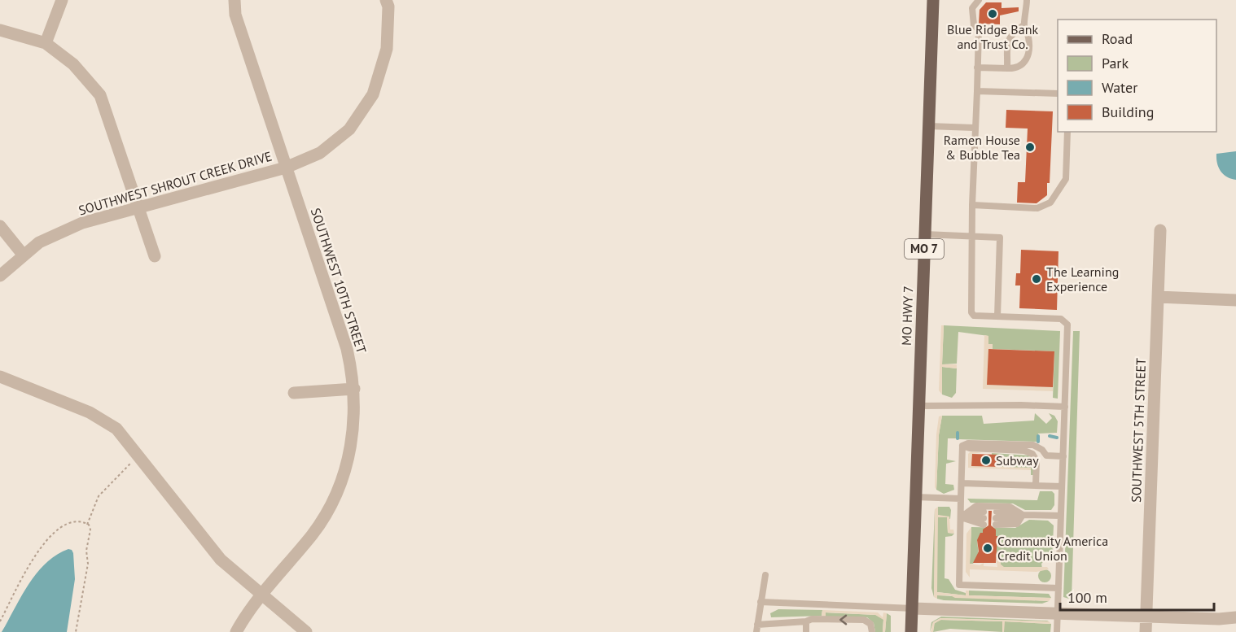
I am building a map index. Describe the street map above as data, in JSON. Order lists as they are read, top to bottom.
{
  "streets": {
    "main road": ["MO 7", "MO HWY 7"],
    "street": ["SOUTHWEST SHROUT CREEK DRIVE", "SOUTHWEST 10TH STREET", "SOUTHWEST 5TH STREET"]
  },
  "crossings": [
    ["SOUTHWEST SHROUT CREEK DRIVE", "SOUTHWEST 10TH STREET"]
  ],
  "places": [
    "Blue Ridge Bank and Trust Co.",
    "Ramen House & Bubble Tea",
    "The Learning Experience",
    "Subway",
    "Community America Credit Union"
  ],
  "legend": [
    "Road",
    "Park",
    "Water",
    "Building"
  ],
  "scale_bar": "100 m"
}
